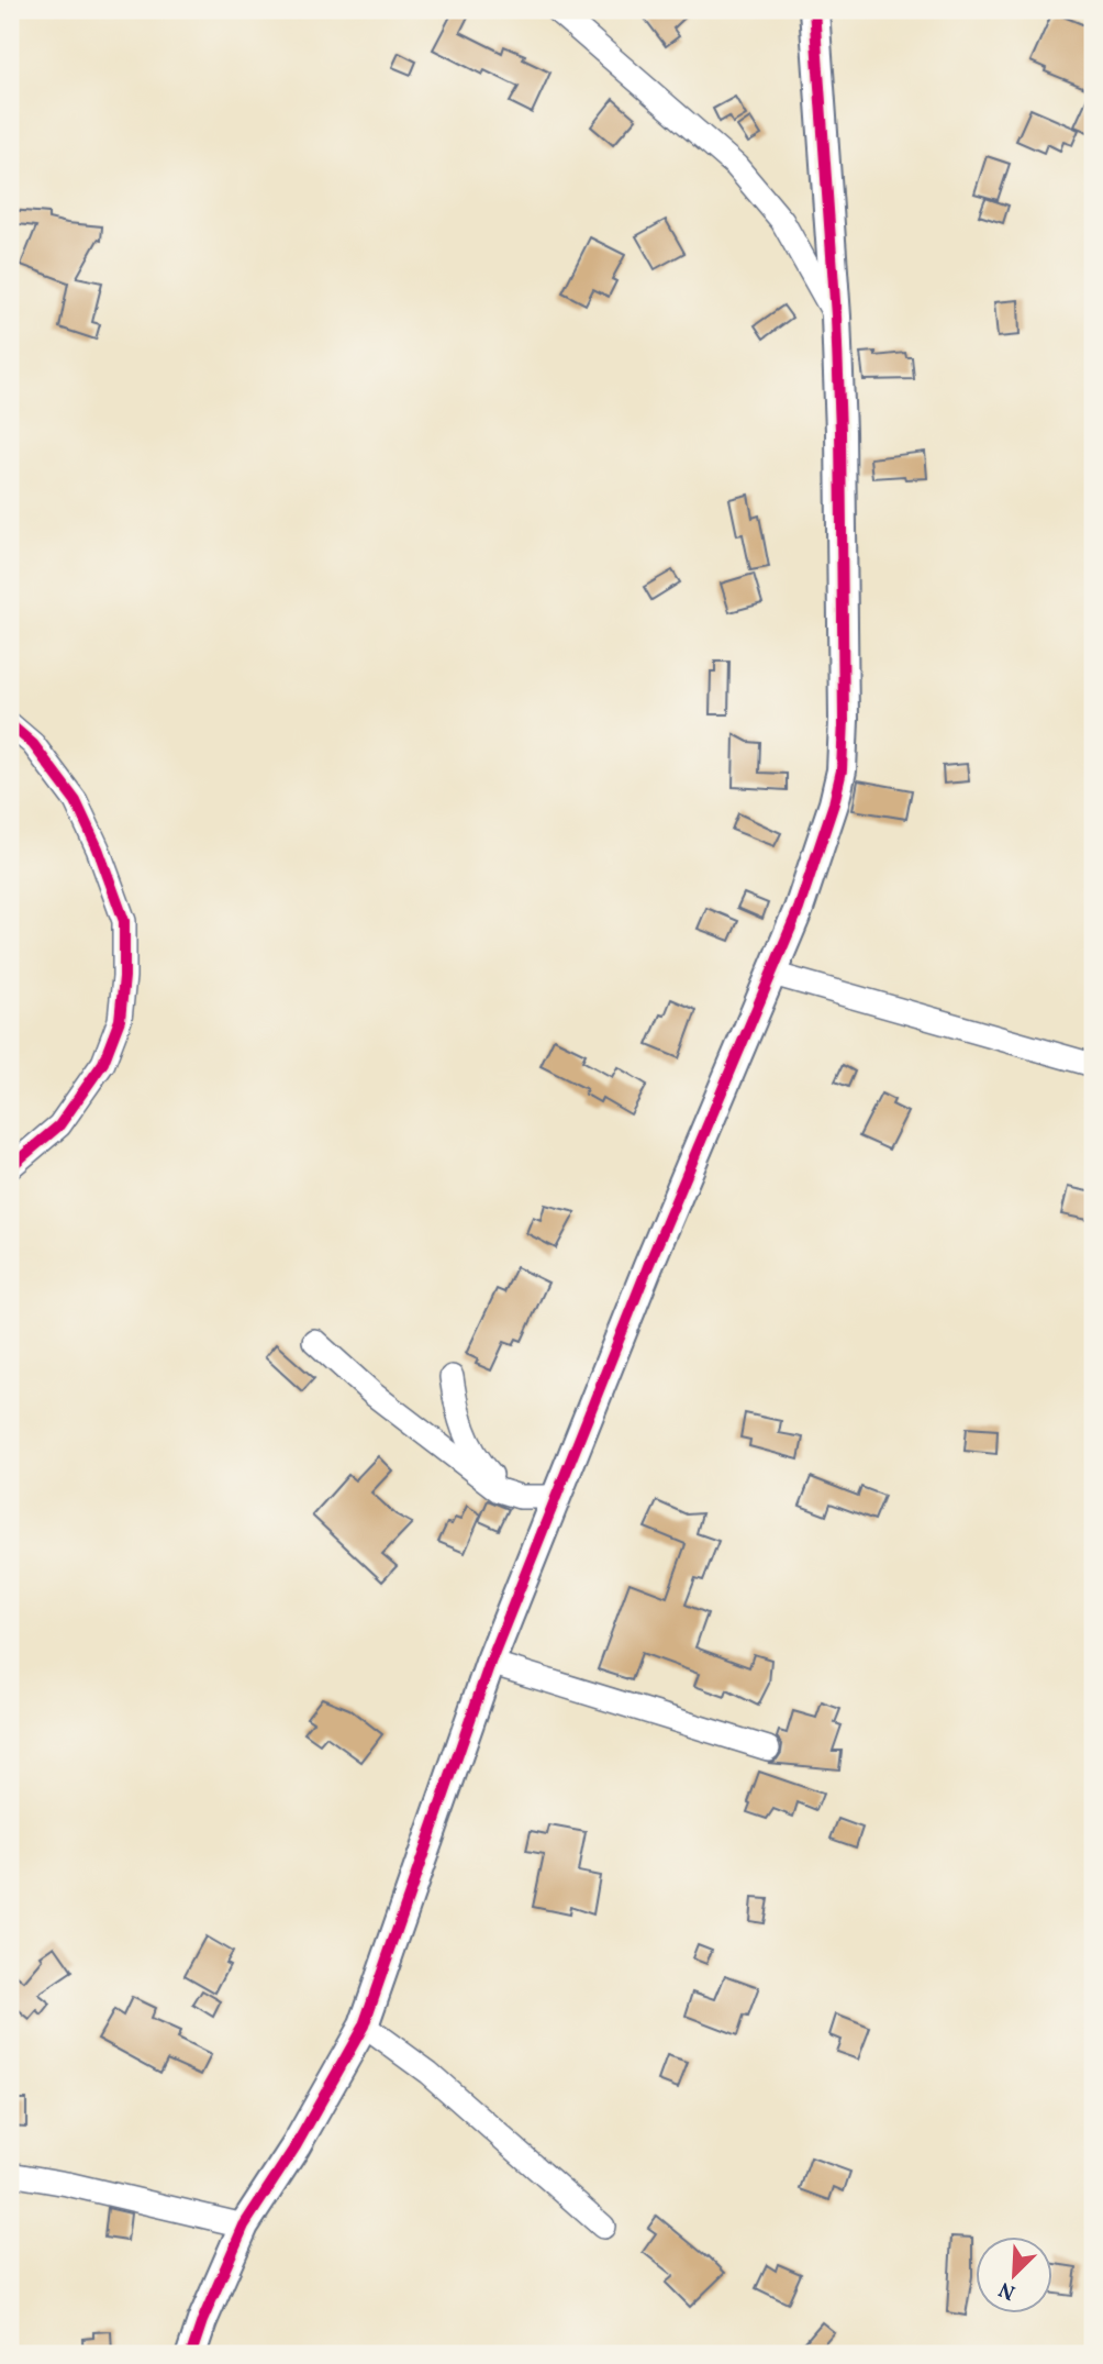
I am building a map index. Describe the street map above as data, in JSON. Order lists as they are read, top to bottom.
{
  "north": "bottom left"
}
